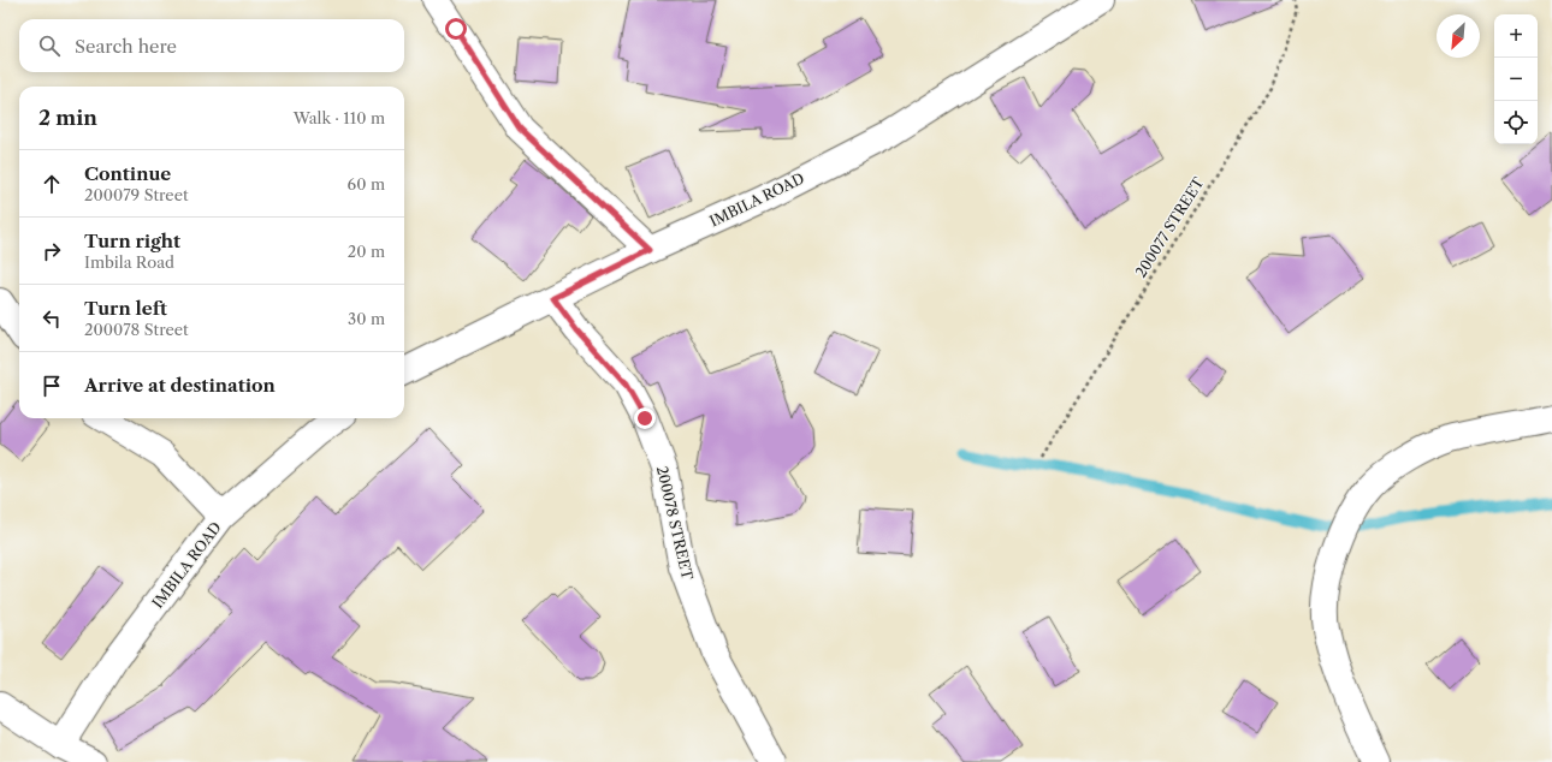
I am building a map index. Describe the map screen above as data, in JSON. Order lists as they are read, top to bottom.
{
  "streets": {
    "street": ["IMBILA ROAD", "200078 STREET"],
    "path": ["200077 STREET"]
  },
  "crossings": [
    ["IMBILA ROAD", "200078 STREET"]
  ],
  "north": "bottom left",
  "page": {
    "map_buttons": ["+", "−"],
    "search": "Search here",
    "heading": ["2 min", "Walk · 110 m"],
    "list": [
      ["Continue", "200079 Street", "60 m"],
      ["Turn right", "Imbila Road", "20 m"],
      ["Turn left", "200078 Street", "30 m"],
      "Arrive at destination"
    ]
  }
}
